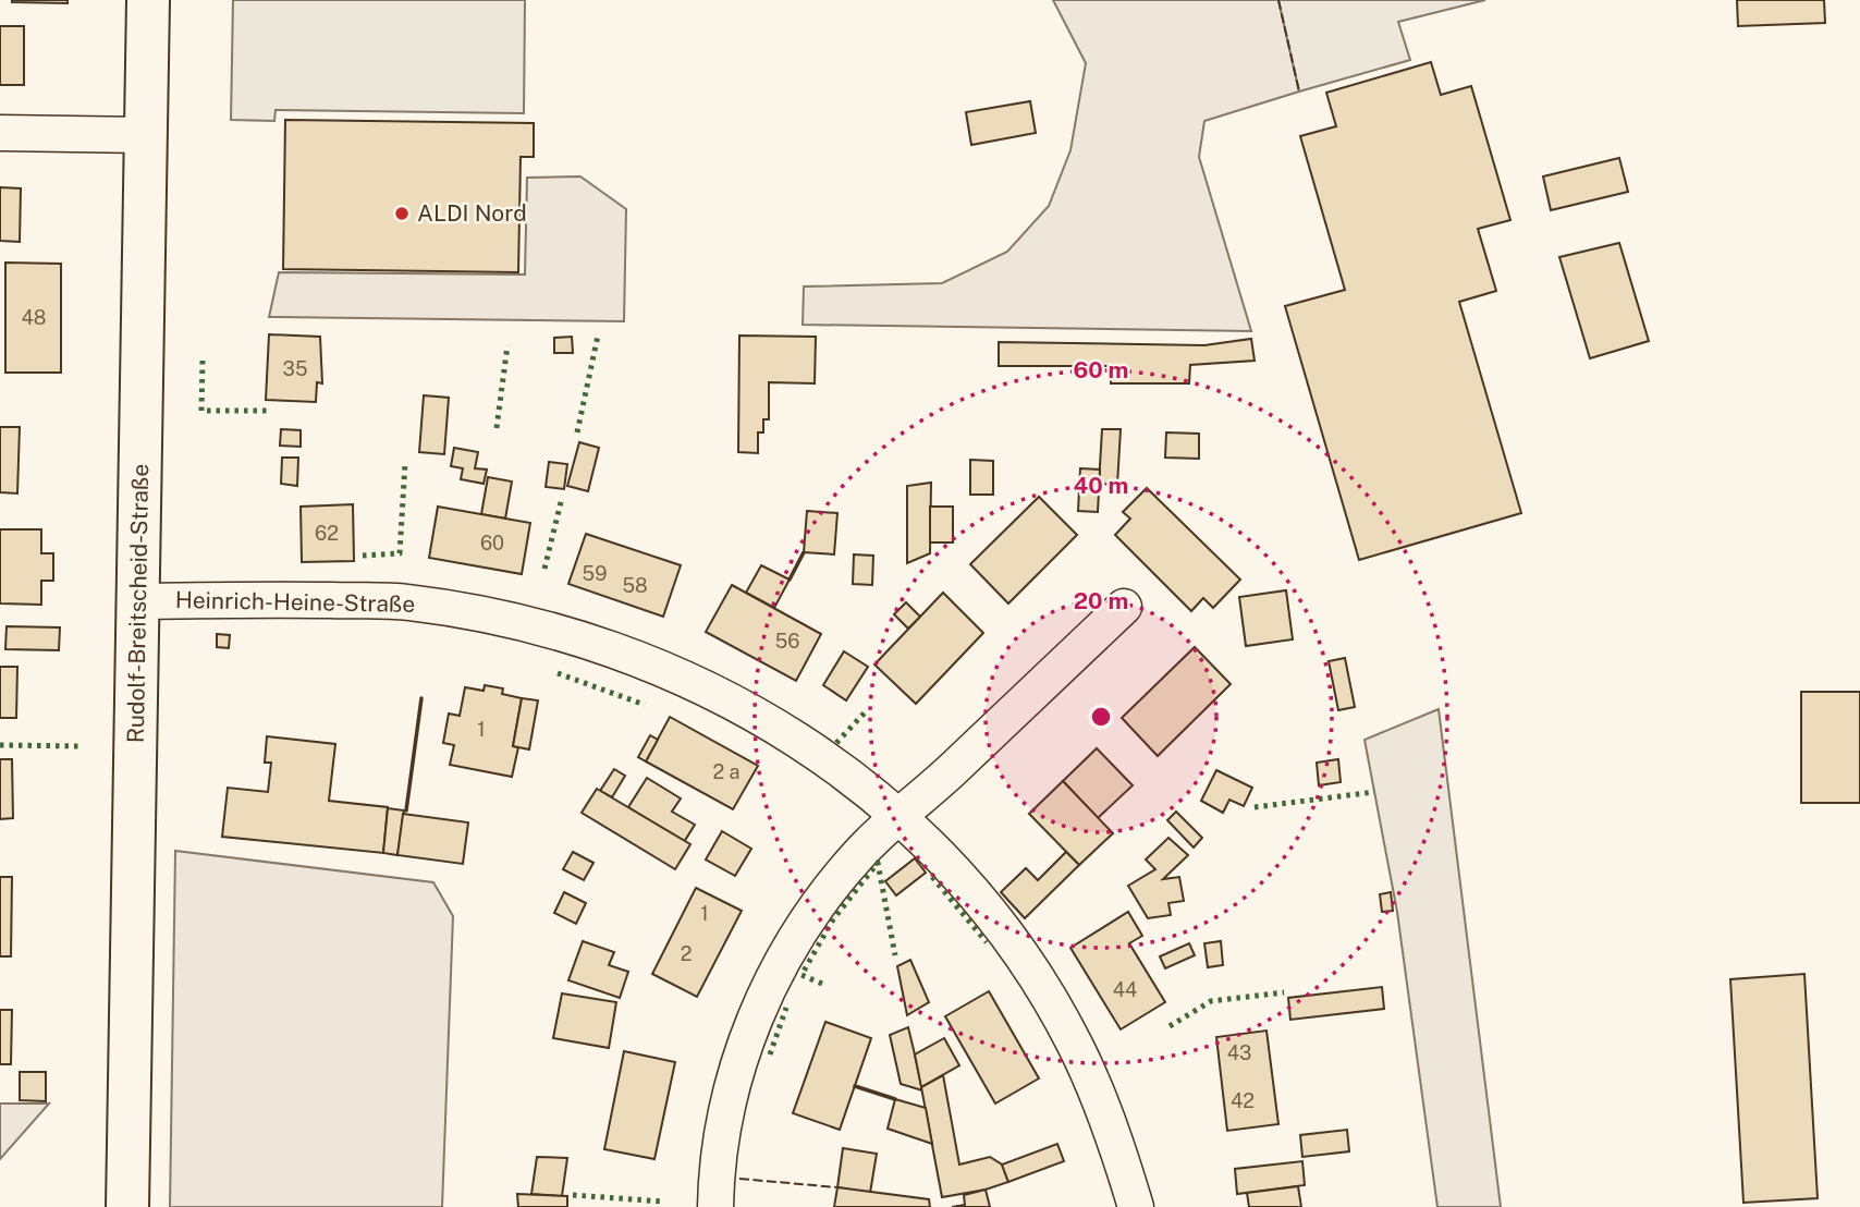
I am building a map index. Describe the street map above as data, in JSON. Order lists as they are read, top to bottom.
{
  "streets": {
    "street": ["Heinrich-Heine-Straße", "Rudolf-Breitscheid-Straße"]
  },
  "crossings": [
    ["Heinrich-Heine-Straße", "Rudolf-Breitscheid-Straße"]
  ],
  "places": ["ALDI Nord"],
  "house_numbers": [
    "48",
    "35",
    "62",
    "60",
    "59",
    "58",
    "56",
    "1",
    "2 a",
    "1",
    "2",
    "44",
    "43",
    "42"
  ],
  "rings": ["60 m", "40 m", "20 m"]
}
